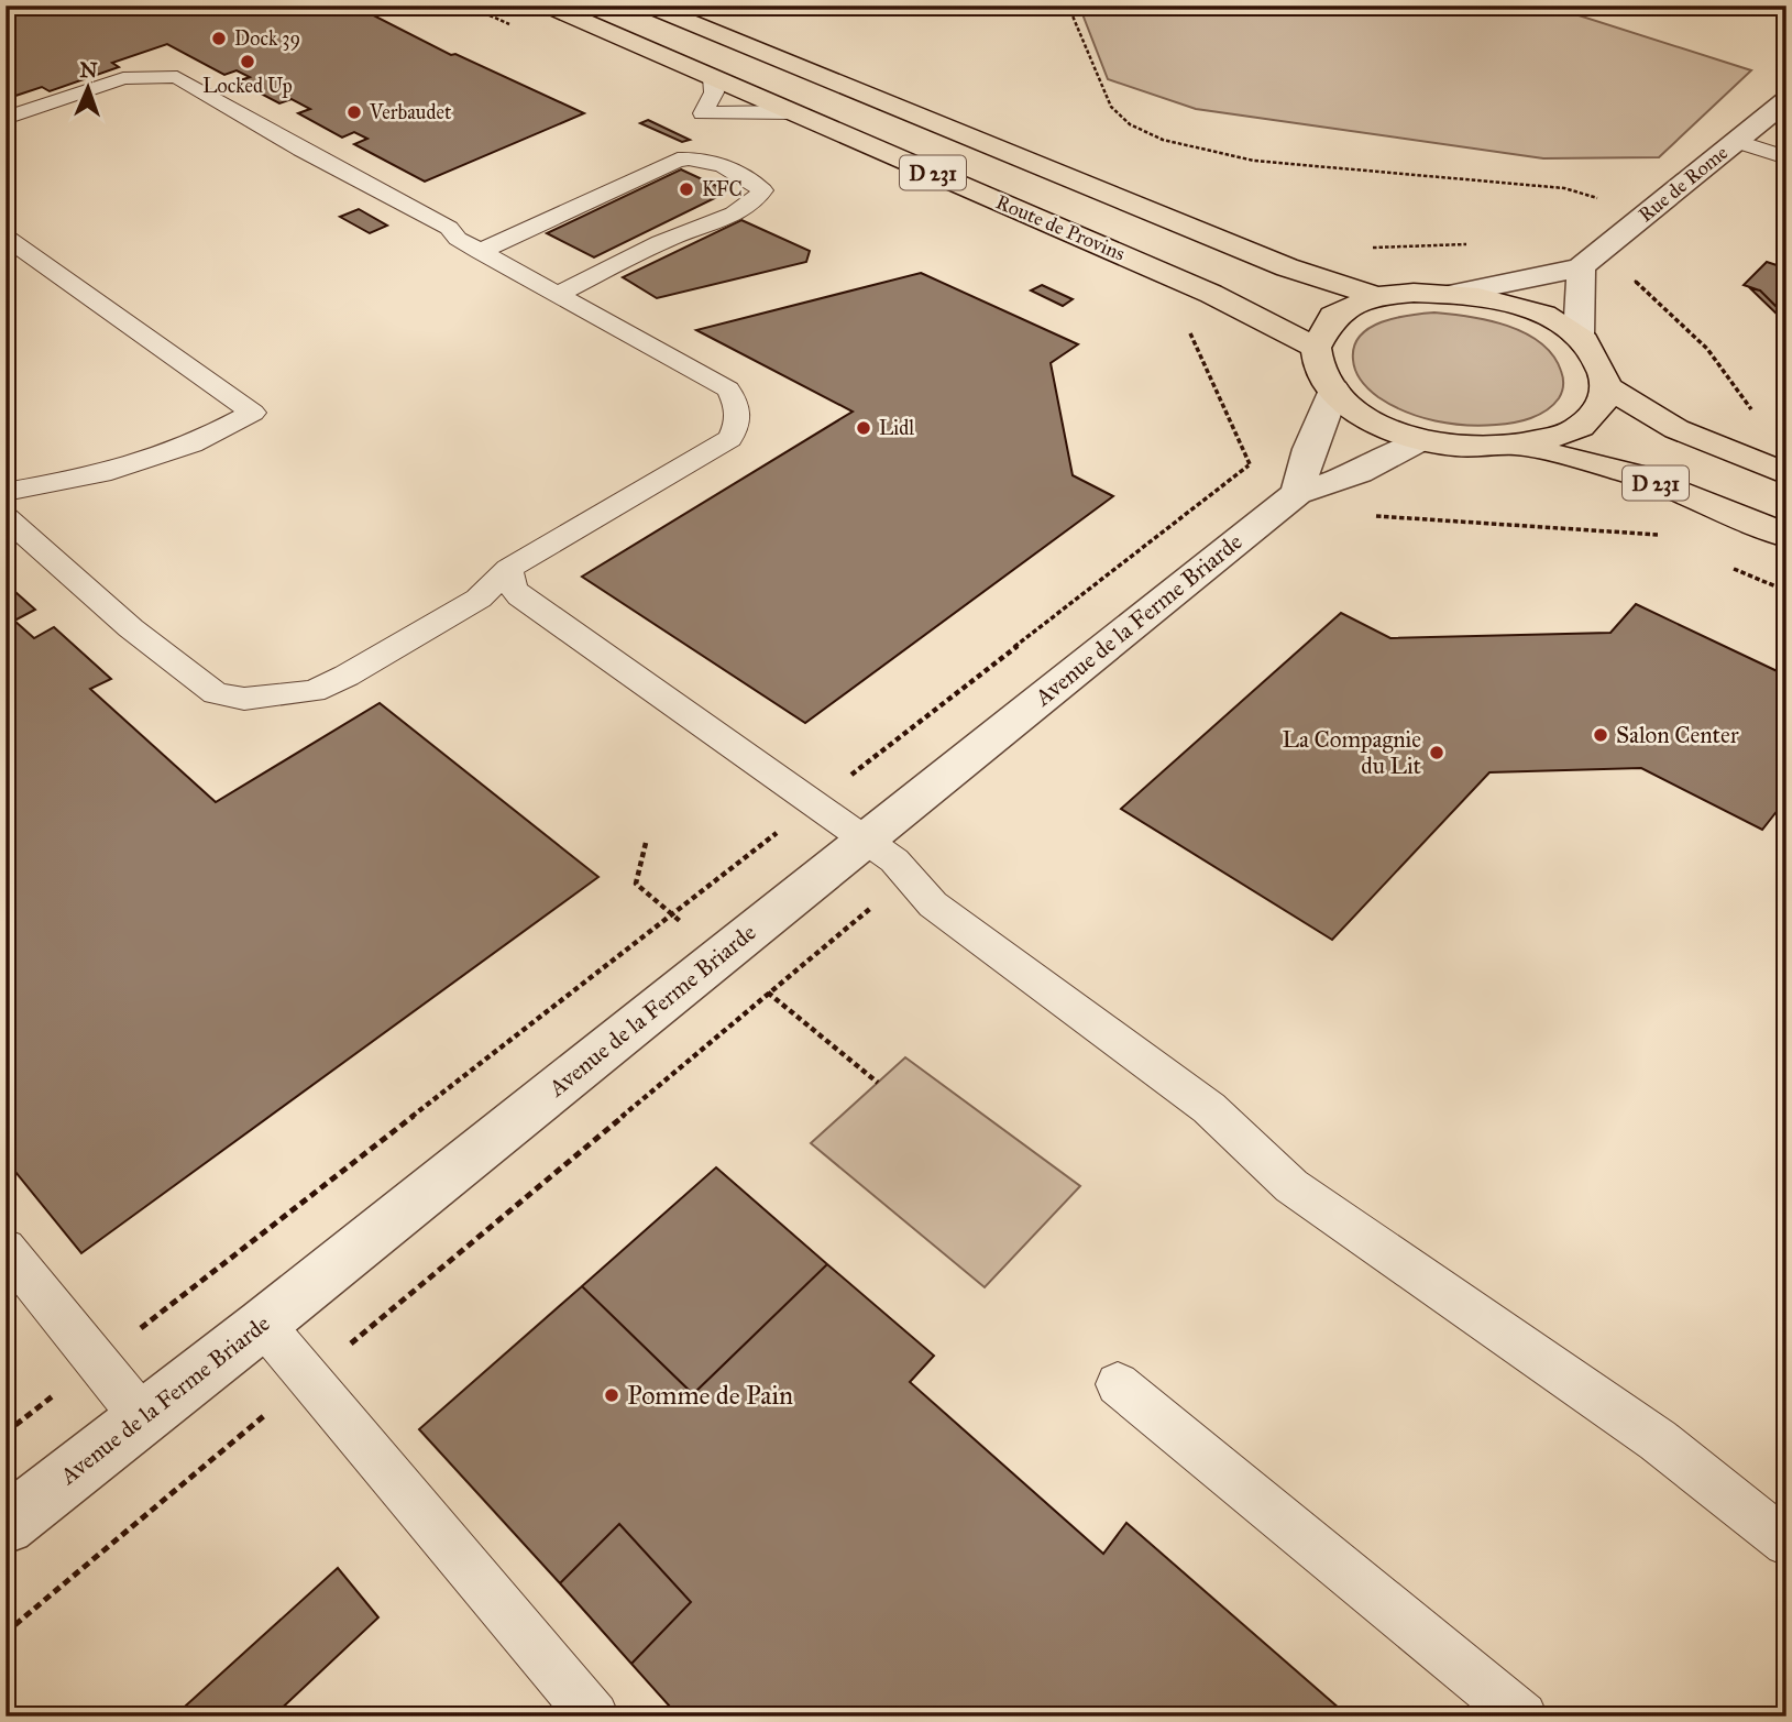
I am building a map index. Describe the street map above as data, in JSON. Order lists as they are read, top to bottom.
{
  "streets": {
    "main road": ["D 231", "Route de Provins"],
    "street": ["Rue de Rome", "Avenue de la Ferme Briarde"]
  },
  "places": [
    "Dock 39",
    "Locked Up",
    "Verbaudet",
    "KFC",
    "Lidl",
    "Salon Center",
    "La Compagnie du Lit",
    "Pomme de Pain"
  ],
  "north": "top"
}
